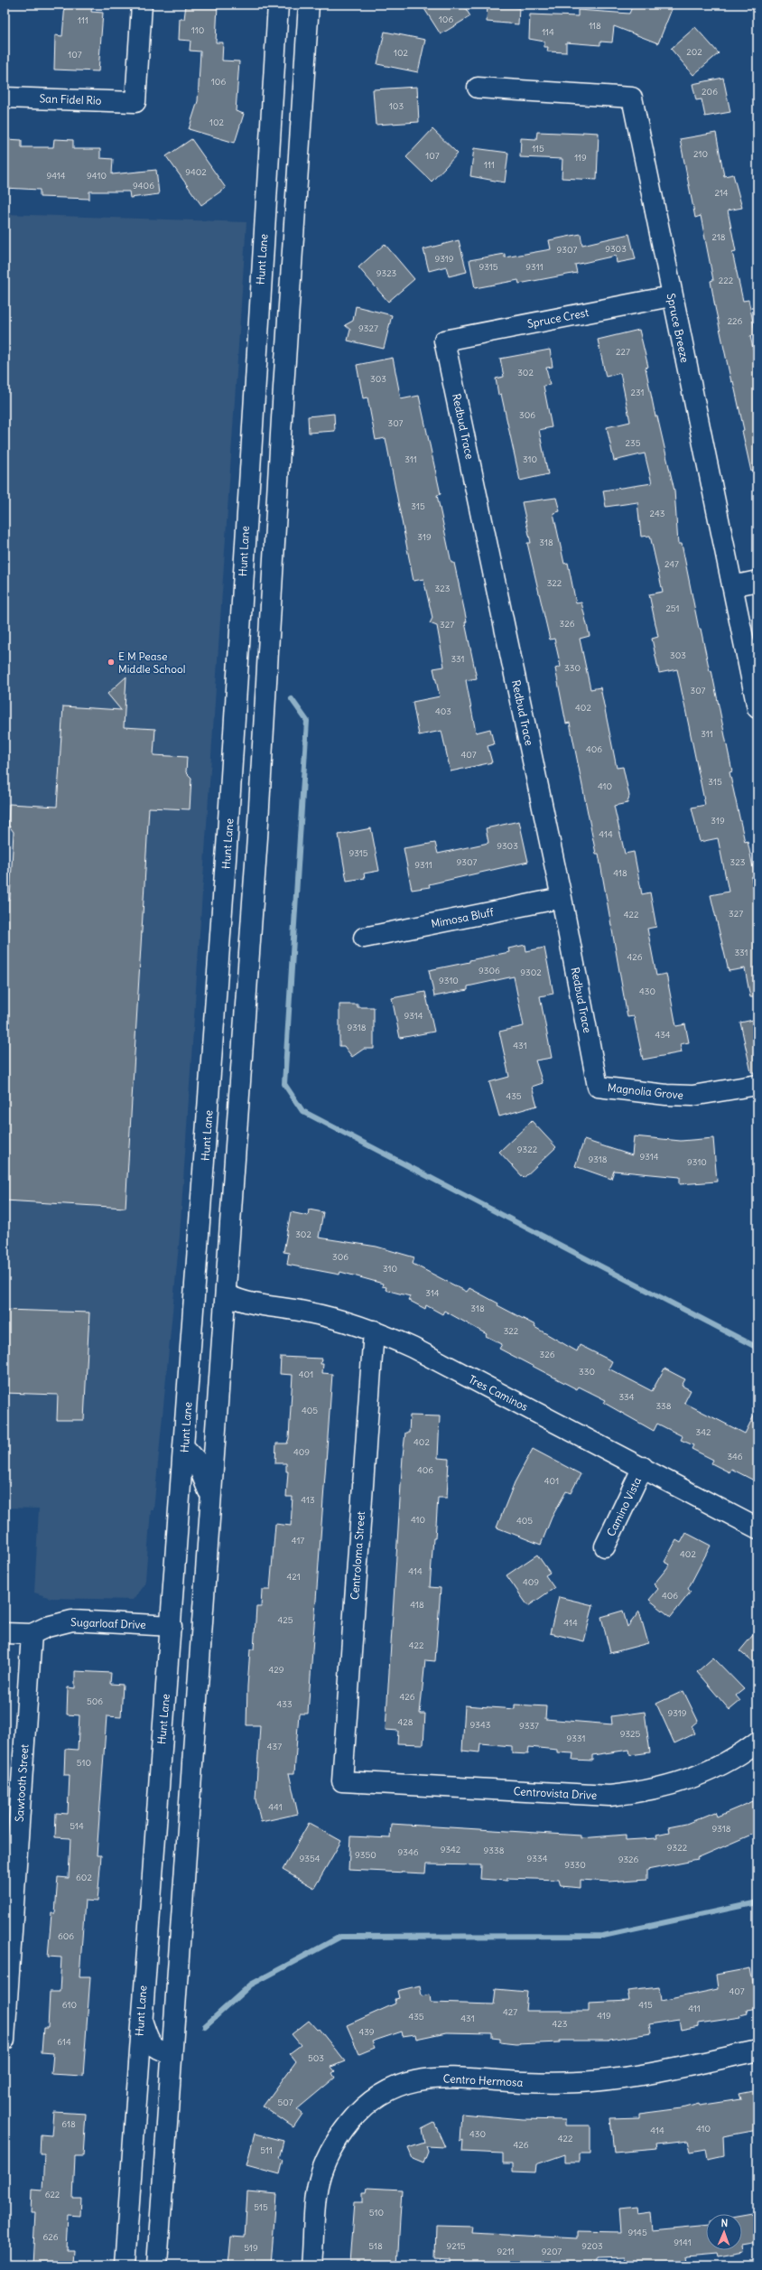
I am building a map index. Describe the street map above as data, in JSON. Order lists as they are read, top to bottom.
{
  "streets": {
    "street": [
      "San Fidel Rio",
      "Hunt Lane",
      "Spruce Crest",
      "Spruce Breeze",
      "Redbud Trace",
      "Mimosa Bluff",
      "Magnolia Grove",
      "Tres Caminos",
      "Camino Vista",
      "Centroloma Street",
      "Sugarloaf Drive",
      "Sawtooth Street",
      "Centrovista Drive",
      "Centro Hermosa"
    ]
  },
  "crossings": [
    ["Hunt Lane", "Tres Caminos"],
    ["Hunt Lane", "Sugarloaf Drive"],
    ["Spruce Crest", "Spruce Breeze"],
    ["Spruce Crest", "Redbud Trace"],
    ["Redbud Trace", "Mimosa Bluff"],
    ["Redbud Trace", "Magnolia Grove"],
    ["Tres Caminos", "Camino Vista"],
    ["Tres Caminos", "Centroloma Street"],
    ["Centroloma Street", "Centrovista Drive"],
    ["Sugarloaf Drive", "Sawtooth Street"]
  ],
  "places": ["E M Pease Middle School"],
  "house_numbers": [
    "106",
    "111",
    "118",
    "110",
    "114",
    "202",
    "102",
    "107",
    "106",
    "206",
    "103",
    "102",
    "115",
    "210",
    "107",
    "119",
    "111",
    "9402",
    "9414",
    "9410",
    "9406",
    "214",
    "218",
    "9303",
    "9307",
    "9319",
    "9315",
    "9311",
    "9323",
    "222",
    "226",
    "9327",
    "227",
    "302",
    "303",
    "231",
    "306",
    "307",
    "235",
    "311",
    "310",
    "315",
    "243",
    "319",
    "318",
    "247",
    "322",
    "323",
    "251",
    "326",
    "327",
    "303",
    "331",
    "330",
    "307",
    "402",
    "403",
    "311",
    "406",
    "407",
    "315",
    "410",
    "319",
    "414",
    "9303",
    "9315",
    "9307",
    "323",
    "9311",
    "418",
    "327",
    "422",
    "331",
    "426",
    "9306",
    "9302",
    "9310",
    "430",
    "9314",
    "9318",
    "434",
    "431",
    "435",
    "9322",
    "9314",
    "9318",
    "9310",
    "302",
    "306",
    "310",
    "314",
    "318",
    "322",
    "326",
    "330",
    "401",
    "334",
    "338",
    "405",
    "342",
    "402",
    "409",
    "346",
    "406",
    "401",
    "413",
    "410",
    "405",
    "417",
    "402",
    "414",
    "421",
    "409",
    "406",
    "418",
    "425",
    "414",
    "422",
    "429",
    "426",
    "506",
    "433",
    "9319",
    "428",
    "9343",
    "9337",
    "9325",
    "9331",
    "437",
    "510",
    "441",
    "514",
    "9318",
    "9322",
    "9342",
    "9338",
    "9346",
    "9350",
    "9354",
    "9334",
    "9326",
    "9330",
    "602",
    "606",
    "407",
    "610",
    "415",
    "411",
    "427",
    "419",
    "435",
    "431",
    "423",
    "439",
    "614",
    "503",
    "507",
    "618",
    "410",
    "414",
    "430",
    "422",
    "426",
    "511",
    "622",
    "515",
    "510",
    "9145",
    "626",
    "9141",
    "518",
    "9215",
    "9203",
    "519",
    "9211",
    "9207"
  ],
  "north": "top"
}
